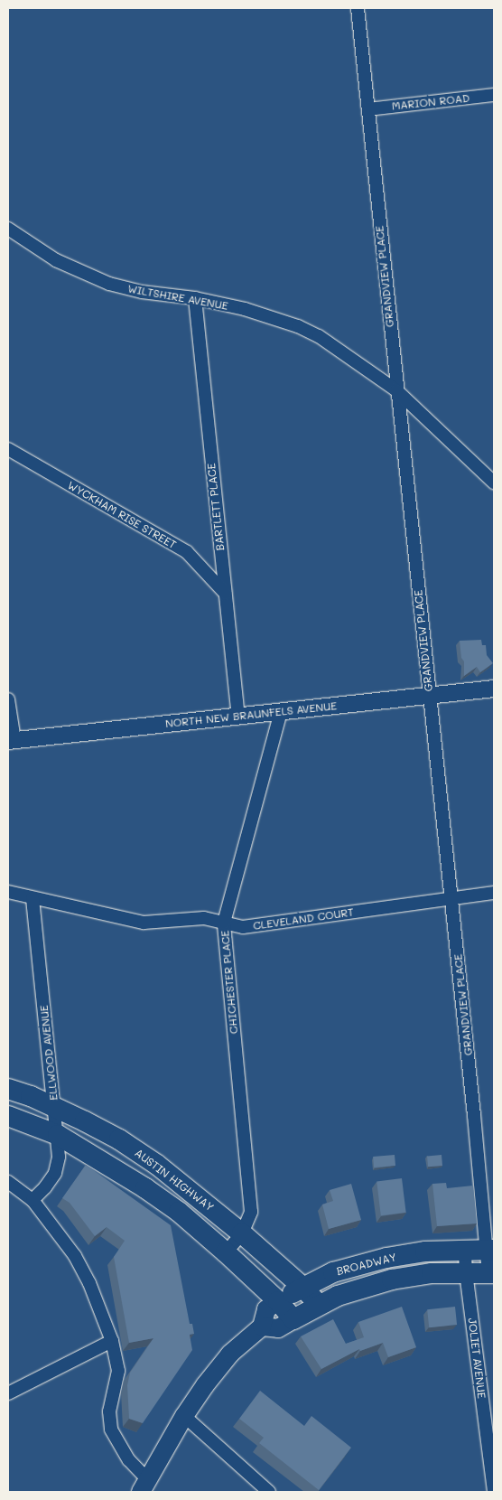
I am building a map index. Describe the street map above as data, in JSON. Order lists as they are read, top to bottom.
{
  "streets": {
    "main road": ["AUSTIN HIGHWAY", "BROADWAY"],
    "street": [
      "MARION ROAD",
      "GRANDVIEW PLACE",
      "WILTSHIRE AVENUE",
      "BARTLETT PLACE",
      "WYCKHAM RISE STREET",
      "NORTH NEW BRAUNFELS AVENUE",
      "CLEVELAND COURT",
      "CHICHESTER PLACE",
      "ELLWOOD AVENUE",
      "JOLIET AVENUE"
    ]
  },
  "crossings": [
    ["MARION ROAD", "GRANDVIEW PLACE"],
    ["GRANDVIEW PLACE", "WILTSHIRE AVENUE"],
    ["GRANDVIEW PLACE", "NORTH NEW BRAUNFELS AVENUE"],
    ["GRANDVIEW PLACE", "CLEVELAND COURT"],
    ["GRANDVIEW PLACE", "BROADWAY"],
    ["WILTSHIRE AVENUE", "BARTLETT PLACE"],
    ["BARTLETT PLACE", "WYCKHAM RISE STREET"],
    ["BARTLETT PLACE", "NORTH NEW BRAUNFELS AVENUE"],
    ["NORTH NEW BRAUNFELS AVENUE", "CHICHESTER PLACE"],
    ["CLEVELAND COURT", "CHICHESTER PLACE"],
    ["CLEVELAND COURT", "ELLWOOD AVENUE"],
    ["CHICHESTER PLACE", "AUSTIN HIGHWAY"],
    ["ELLWOOD AVENUE", "AUSTIN HIGHWAY"],
    ["AUSTIN HIGHWAY", "BROADWAY"],
    ["BROADWAY", "JOLIET AVENUE"]
  ]
}
